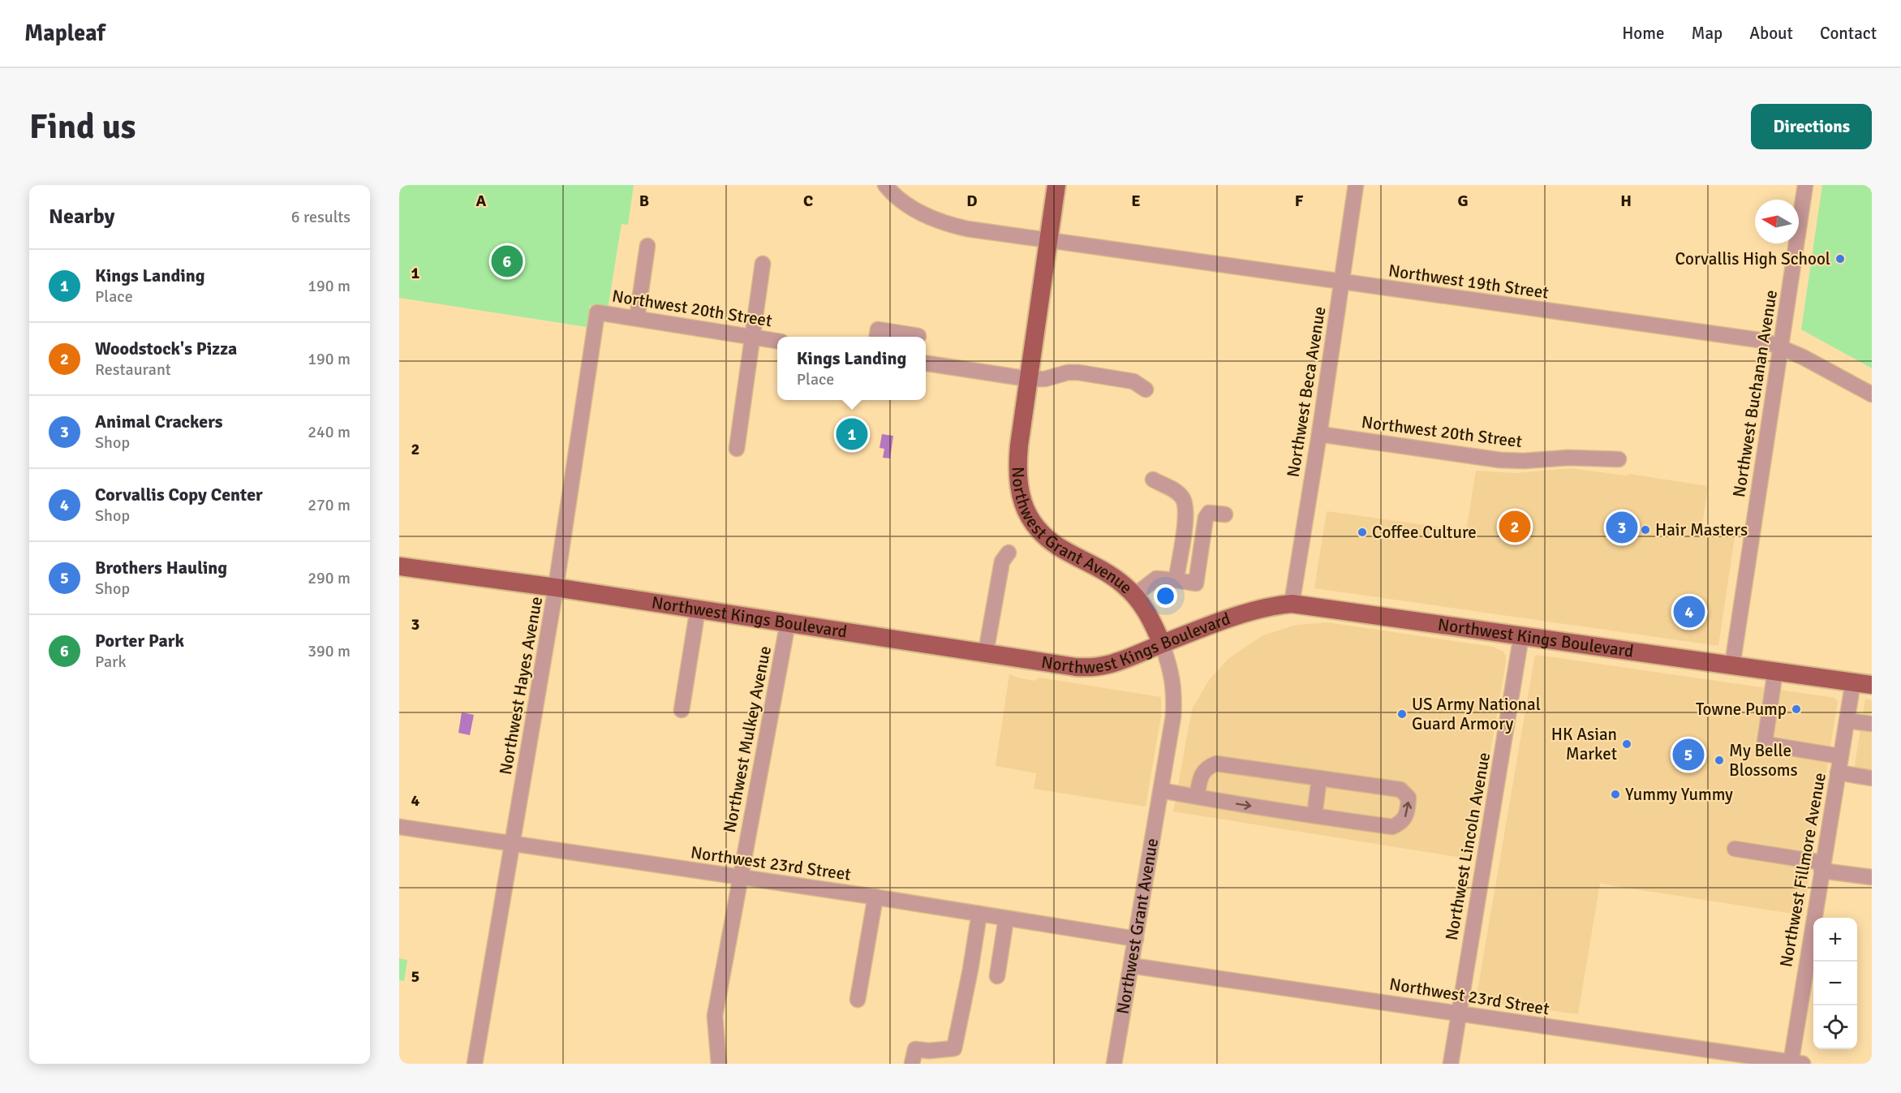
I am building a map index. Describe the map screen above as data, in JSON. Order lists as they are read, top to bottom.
{
  "streets": {
    "main road": ["Northwest Grant Avenue", "Northwest Kings Boulevard"],
    "street": [
      "Northwest 19th Street",
      "Northwest 20th Street",
      "Northwest Beca Avenue",
      "Northwest Buchanan Avenue",
      "Northwest Hayes Avenue",
      "Northwest Mulkey Avenue",
      "Northwest Lincoln Avenue",
      "Northwest 23rd Street",
      "Northwest Fillmore Avenue"
    ]
  },
  "crossings": [
    ["Northwest 19th Street", "Northwest Beca Avenue"],
    ["Northwest 19th Street", "Northwest Buchanan Avenue"],
    ["Northwest 19th Street", "Northwest Grant Avenue"],
    ["Northwest 20th Street", "Northwest Beca Avenue"],
    ["Northwest 20th Street", "Northwest Hayes Avenue"],
    ["Northwest Beca Avenue", "Northwest Kings Boulevard"],
    ["Northwest Buchanan Avenue", "Northwest Kings Boulevard"],
    ["Northwest Grant Avenue", "Northwest Kings Boulevard"],
    ["Northwest Grant Avenue", "Northwest 23rd Street"],
    ["Northwest Kings Boulevard", "Northwest Hayes Avenue"],
    ["Northwest Kings Boulevard", "Northwest Mulkey Avenue"],
    ["Northwest Kings Boulevard", "Northwest Lincoln Avenue"],
    ["Northwest Kings Boulevard", "Northwest Fillmore Avenue"],
    ["Northwest Hayes Avenue", "Northwest 23rd Street"],
    ["Northwest Mulkey Avenue", "Northwest 23rd Street"],
    ["Northwest Lincoln Avenue", "Northwest 23rd Street"],
    ["Northwest 23rd Street", "Northwest Fillmore Avenue"]
  ],
  "places": [
    "Corvallis High School",
    "Hair Masters",
    "Coffee Culture",
    "Towne Pump",
    "US Army National Guard Armory",
    "HK Asian Market",
    "My Belle Blossoms",
    "Yummy Yummy"
  ],
  "north": "left",
  "page": {
    "header": "Mapleaf",
    "nav": [
      "Home",
      "Map",
      "About",
      "Contact"
    ],
    "buttons": "Directions",
    "title": "Find us",
    "heading": ["Nearby", "6 results"],
    "pins": [
      "6",
      "1",
      "2",
      "3",
      "4",
      "5"
    ],
    "list": [
      {
        "mark": "1",
        "name": "Kings Landing",
        "note": "Place",
        "value": "190 m"
      },
      {
        "mark": "2",
        "name": "Woodstock's Pizza",
        "note": "Restaurant",
        "value": "190 m"
      },
      {
        "mark": "3",
        "name": "Animal Crackers",
        "note": "Shop",
        "value": "240 m"
      },
      {
        "mark": "4",
        "name": "Corvallis Copy Center",
        "note": "Shop",
        "value": "270 m"
      },
      {
        "mark": "5",
        "name": "Brothers Hauling",
        "note": "Shop",
        "value": "290 m"
      },
      {
        "mark": "6",
        "name": "Porter Park",
        "note": "Park",
        "value": "390 m"
      }
    ],
    "popup": ["Kings Landing", "Place"],
    "map_buttons": ["+", "−"]
  },
  "grid": {
    "columns": [
      "A",
      "B",
      "C",
      "D",
      "E",
      "F",
      "G",
      "H"
    ],
    "rows": [
      "1",
      "2",
      "3",
      "4",
      "5"
    ]
  }
}
